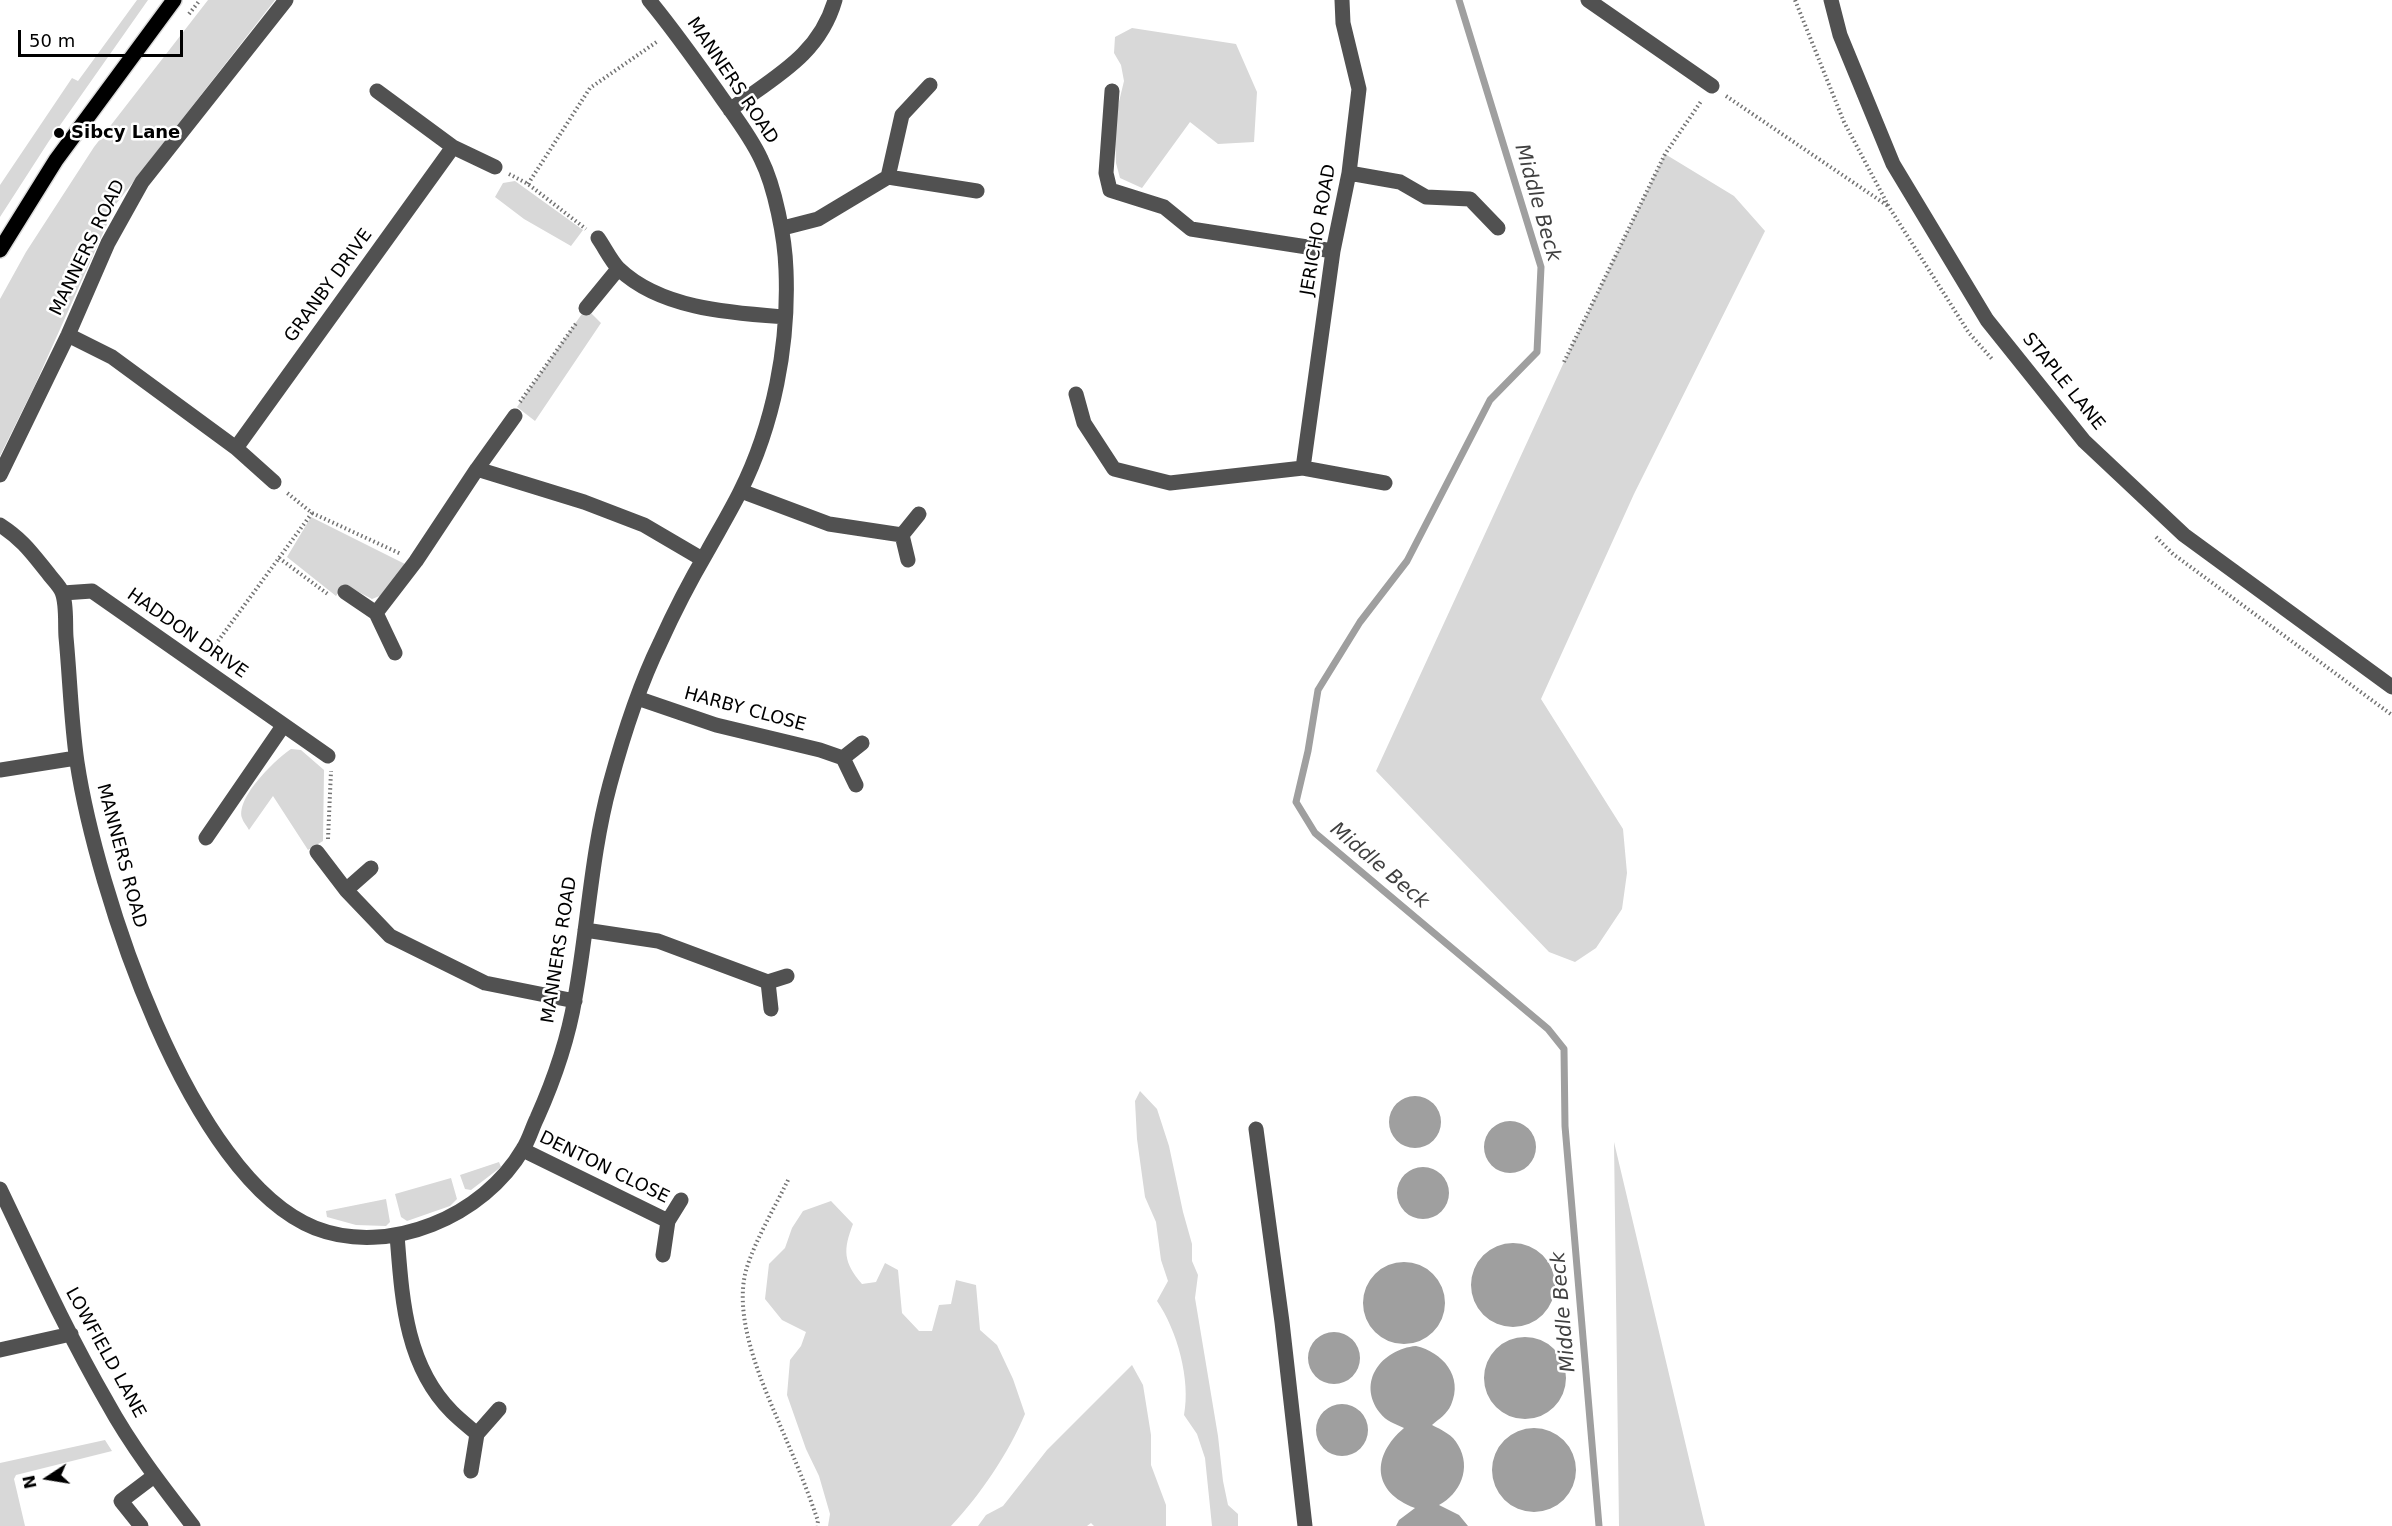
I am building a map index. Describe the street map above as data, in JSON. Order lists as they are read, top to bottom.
{
  "streets": {
    "street": [
      "MANNERS ROAD",
      "JERICHO ROAD",
      "GRANBY DRIVE",
      "STAPLE LANE",
      "HADDON DRIVE",
      "HARBY CLOSE",
      "DENTON CLOSE",
      "LOWFIELD LANE"
    ]
  },
  "crossings": [
    ["MANNERS ROAD", "HADDON DRIVE"],
    ["MANNERS ROAD", "HARBY CLOSE"],
    ["MANNERS ROAD", "DENTON CLOSE"]
  ],
  "water": ["Middle Beck"],
  "places": ["Sibcy Lane"],
  "scale_bar": "50 m",
  "north": "left"
}
